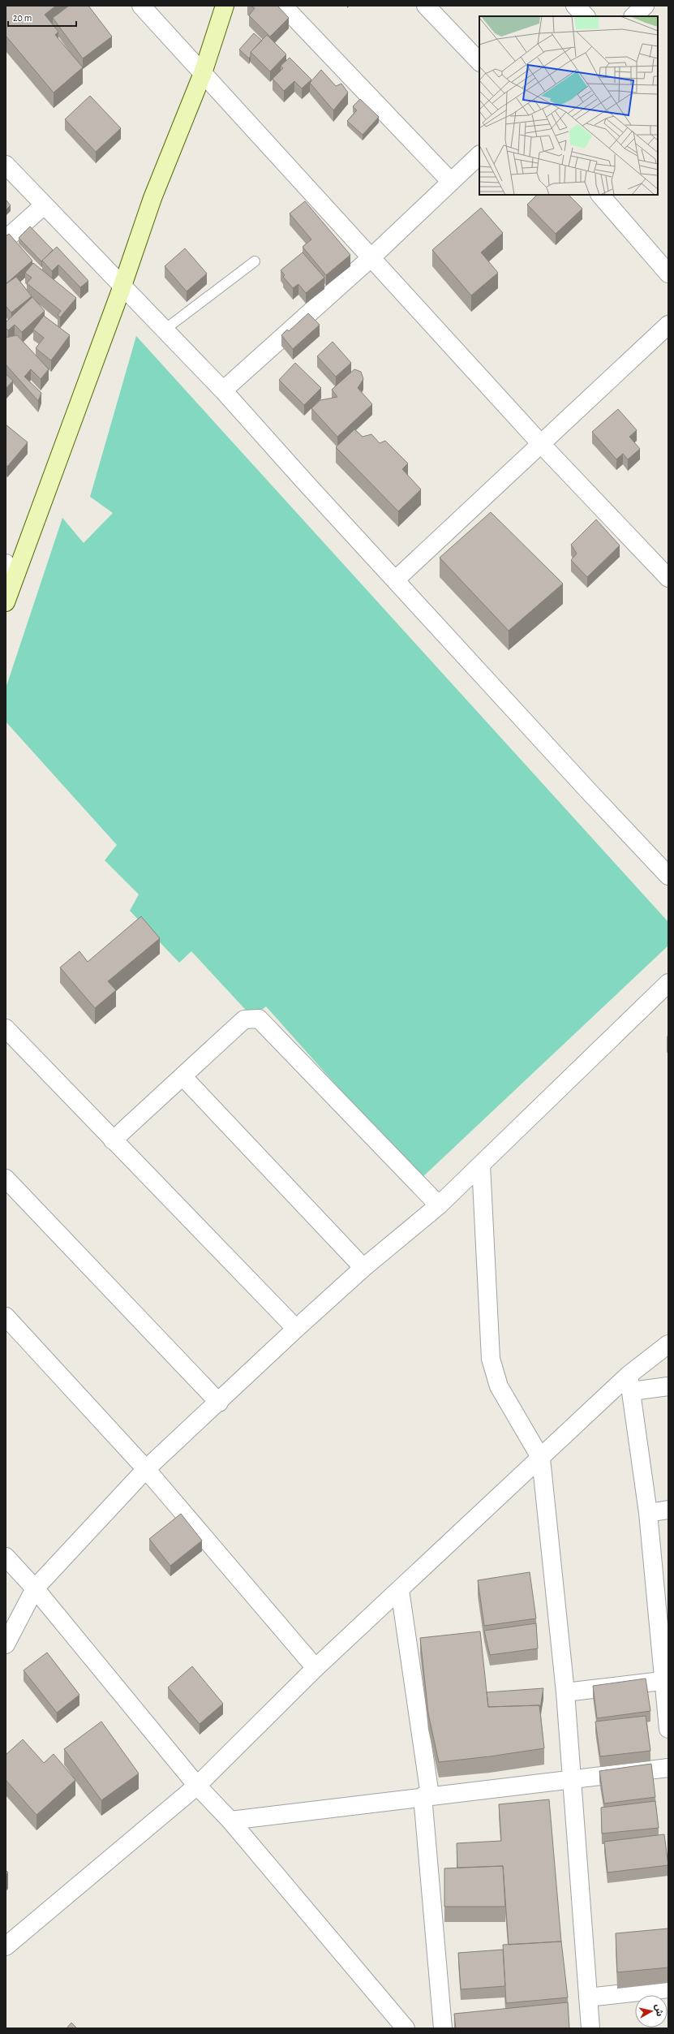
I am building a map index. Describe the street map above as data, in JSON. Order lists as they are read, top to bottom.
{
  "scale_bar": "20 m",
  "north": "right"
}
